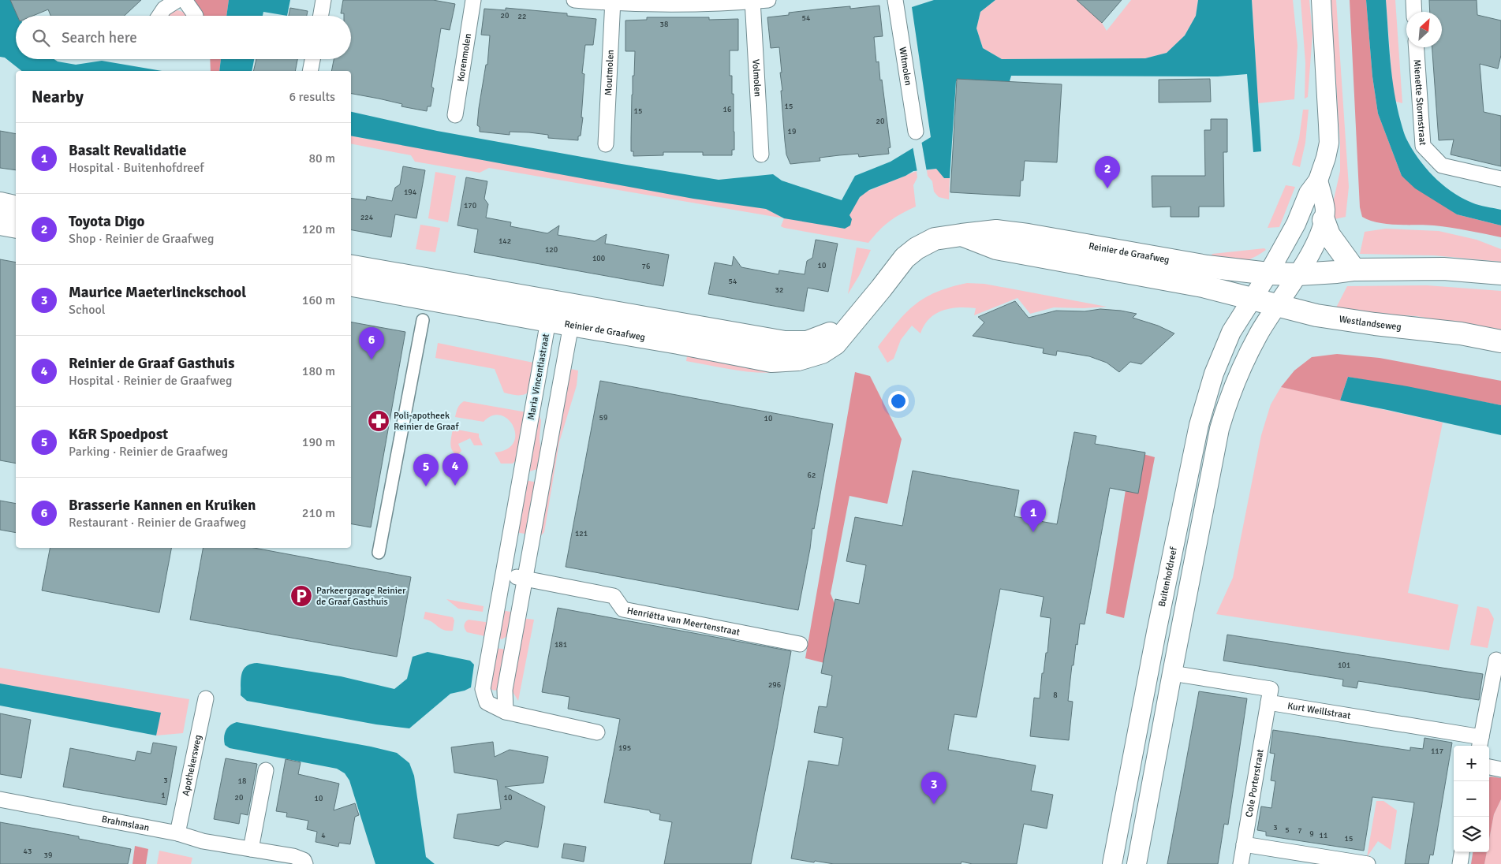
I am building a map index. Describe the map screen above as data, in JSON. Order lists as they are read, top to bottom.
{
  "streets": {
    "main road": ["Reinier de Graafweg", "Westlandseweg"],
    "street": [
      "Korenmolen",
      "Witmolen",
      "Moutmolen",
      "Volmolen",
      "Mienette Stormstraat",
      "Maria Vincentiastraat",
      "Buitenhofdreef",
      "Henriëtta van Meertenstraat",
      "Kurt Weillstraat",
      "Apothekersweg",
      "Cole Porterstraat",
      "Brahmslaan"
    ]
  },
  "crossings": [
    ["Reinier de Graafweg", "Westlandseweg"],
    ["Reinier de Graafweg", "Maria Vincentiastraat"],
    ["Reinier de Graafweg", "Buitenhofdreef"],
    ["Maria Vincentiastraat", "Henriëtta van Meertenstraat"],
    ["Kurt Weillstraat", "Cole Porterstraat"],
    ["Apothekersweg", "Brahmslaan"]
  ],
  "places": {
    "pharmacy": ["Poli-apotheek Reinier de Graaf"],
    "parking": ["Parkeergarage Reinier de Graaf Gasthuis"]
  },
  "house_numbers": [
    "20",
    "22",
    "54",
    "38",
    "15",
    "16",
    "15",
    "20",
    "19",
    "194",
    "170",
    "224",
    "142",
    "120",
    "100",
    "10",
    "76",
    "54",
    "32",
    "59",
    "10",
    "62",
    "121",
    "181",
    "101",
    "296",
    "8",
    "195",
    "117",
    "3",
    "18",
    "1",
    "20",
    "10",
    "10",
    "3",
    "5",
    "7",
    "9",
    "4",
    "11",
    "15",
    "43",
    "39"
  ],
  "north": "top right",
  "page": {
    "search": "Search here",
    "heading": ["Nearby", "6 results"],
    "list": [
      {
        "mark": "1",
        "name": "Basalt Revalidatie",
        "note": "Hospital · Buitenhofdreef",
        "value": "80 m"
      },
      {
        "mark": "2",
        "name": "Toyota Digo",
        "note": "Shop · Reinier de Graafweg",
        "value": "120 m"
      },
      {
        "mark": "3",
        "name": "Maurice Maeterlinckschool",
        "note": "School",
        "value": "160 m"
      },
      {
        "mark": "4",
        "name": "Reinier de Graaf Gasthuis",
        "note": "Hospital · Reinier de Graafweg",
        "value": "180 m"
      },
      {
        "mark": "5",
        "name": "K&R Spoedpost",
        "note": "Parking · Reinier de Graafweg",
        "value": "190 m"
      },
      {
        "mark": "6",
        "name": "Brasserie Kannen en Kruiken",
        "note": "Restaurant · Reinier de Graafweg",
        "value": "210 m"
      }
    ],
    "pins": [
      "2",
      "6",
      "4",
      "5",
      "1",
      "3"
    ],
    "map_buttons": ["+", "−"]
  }
}
